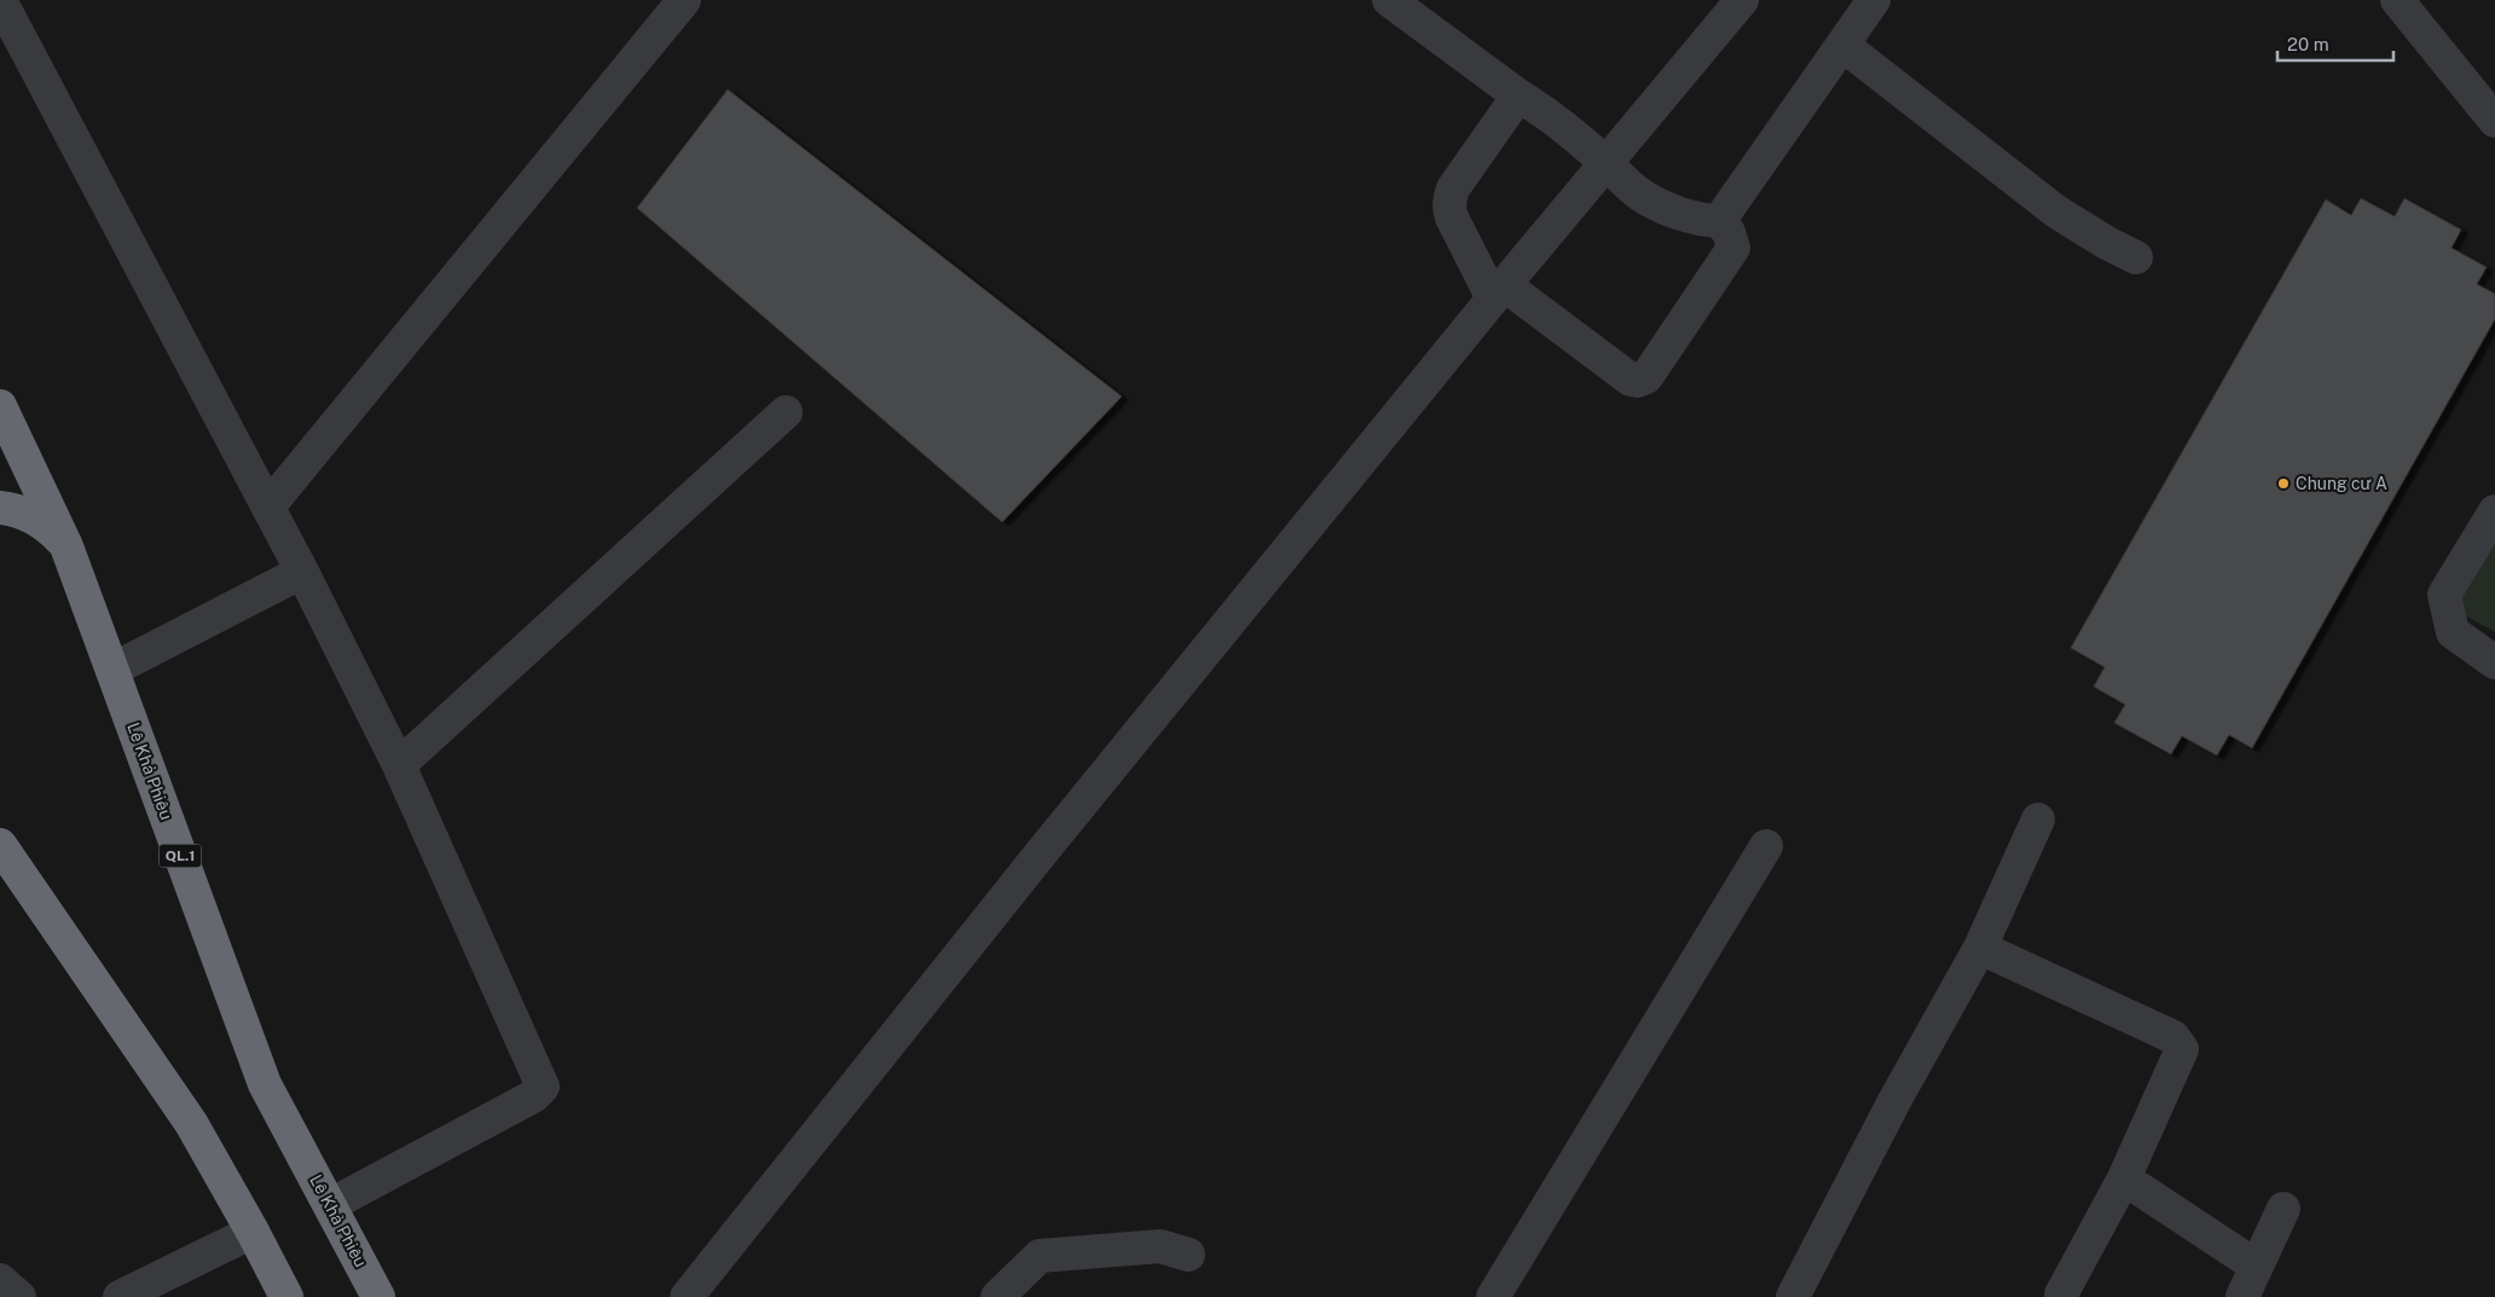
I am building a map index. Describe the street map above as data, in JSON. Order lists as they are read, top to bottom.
{
  "streets": {
    "highway": ["Lê Khả Phiêu", "QL.1"]
  },
  "places": ["Chung cư A"],
  "scale_bar": "20 m"
}
